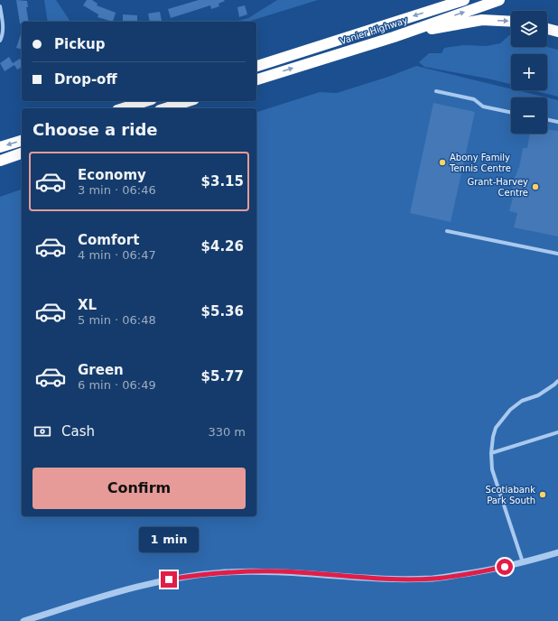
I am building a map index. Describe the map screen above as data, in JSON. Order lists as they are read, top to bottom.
{
  "streets": {
    "highway": ["Vanier Highway"]
  },
  "places": ["Abony Family Tennis Centre", "Grant-Harvey Centre", "Scotiabank Park South"],
  "page": {
    "map_buttons": ["+", "−"],
    "banner": ["Pickup", "Drop-off"],
    "heading": "Choose a ride",
    "list": [
      {
        "name": "Economy",
        "note": "3 min · 06:46",
        "value": "$3.15"
      },
      {
        "name": "Comfort",
        "note": "4 min · 06:47",
        "value": "$4.26"
      },
      {
        "name": "XL",
        "note": "5 min · 06:48",
        "value": "$5.36"
      },
      {
        "name": "Green",
        "note": "6 min · 06:49",
        "value": "$5.77"
      }
    ],
    "pay": ["Cash", "330 m"],
    "buttons": "Confirm",
    "bubble": "1 min"
  }
}
